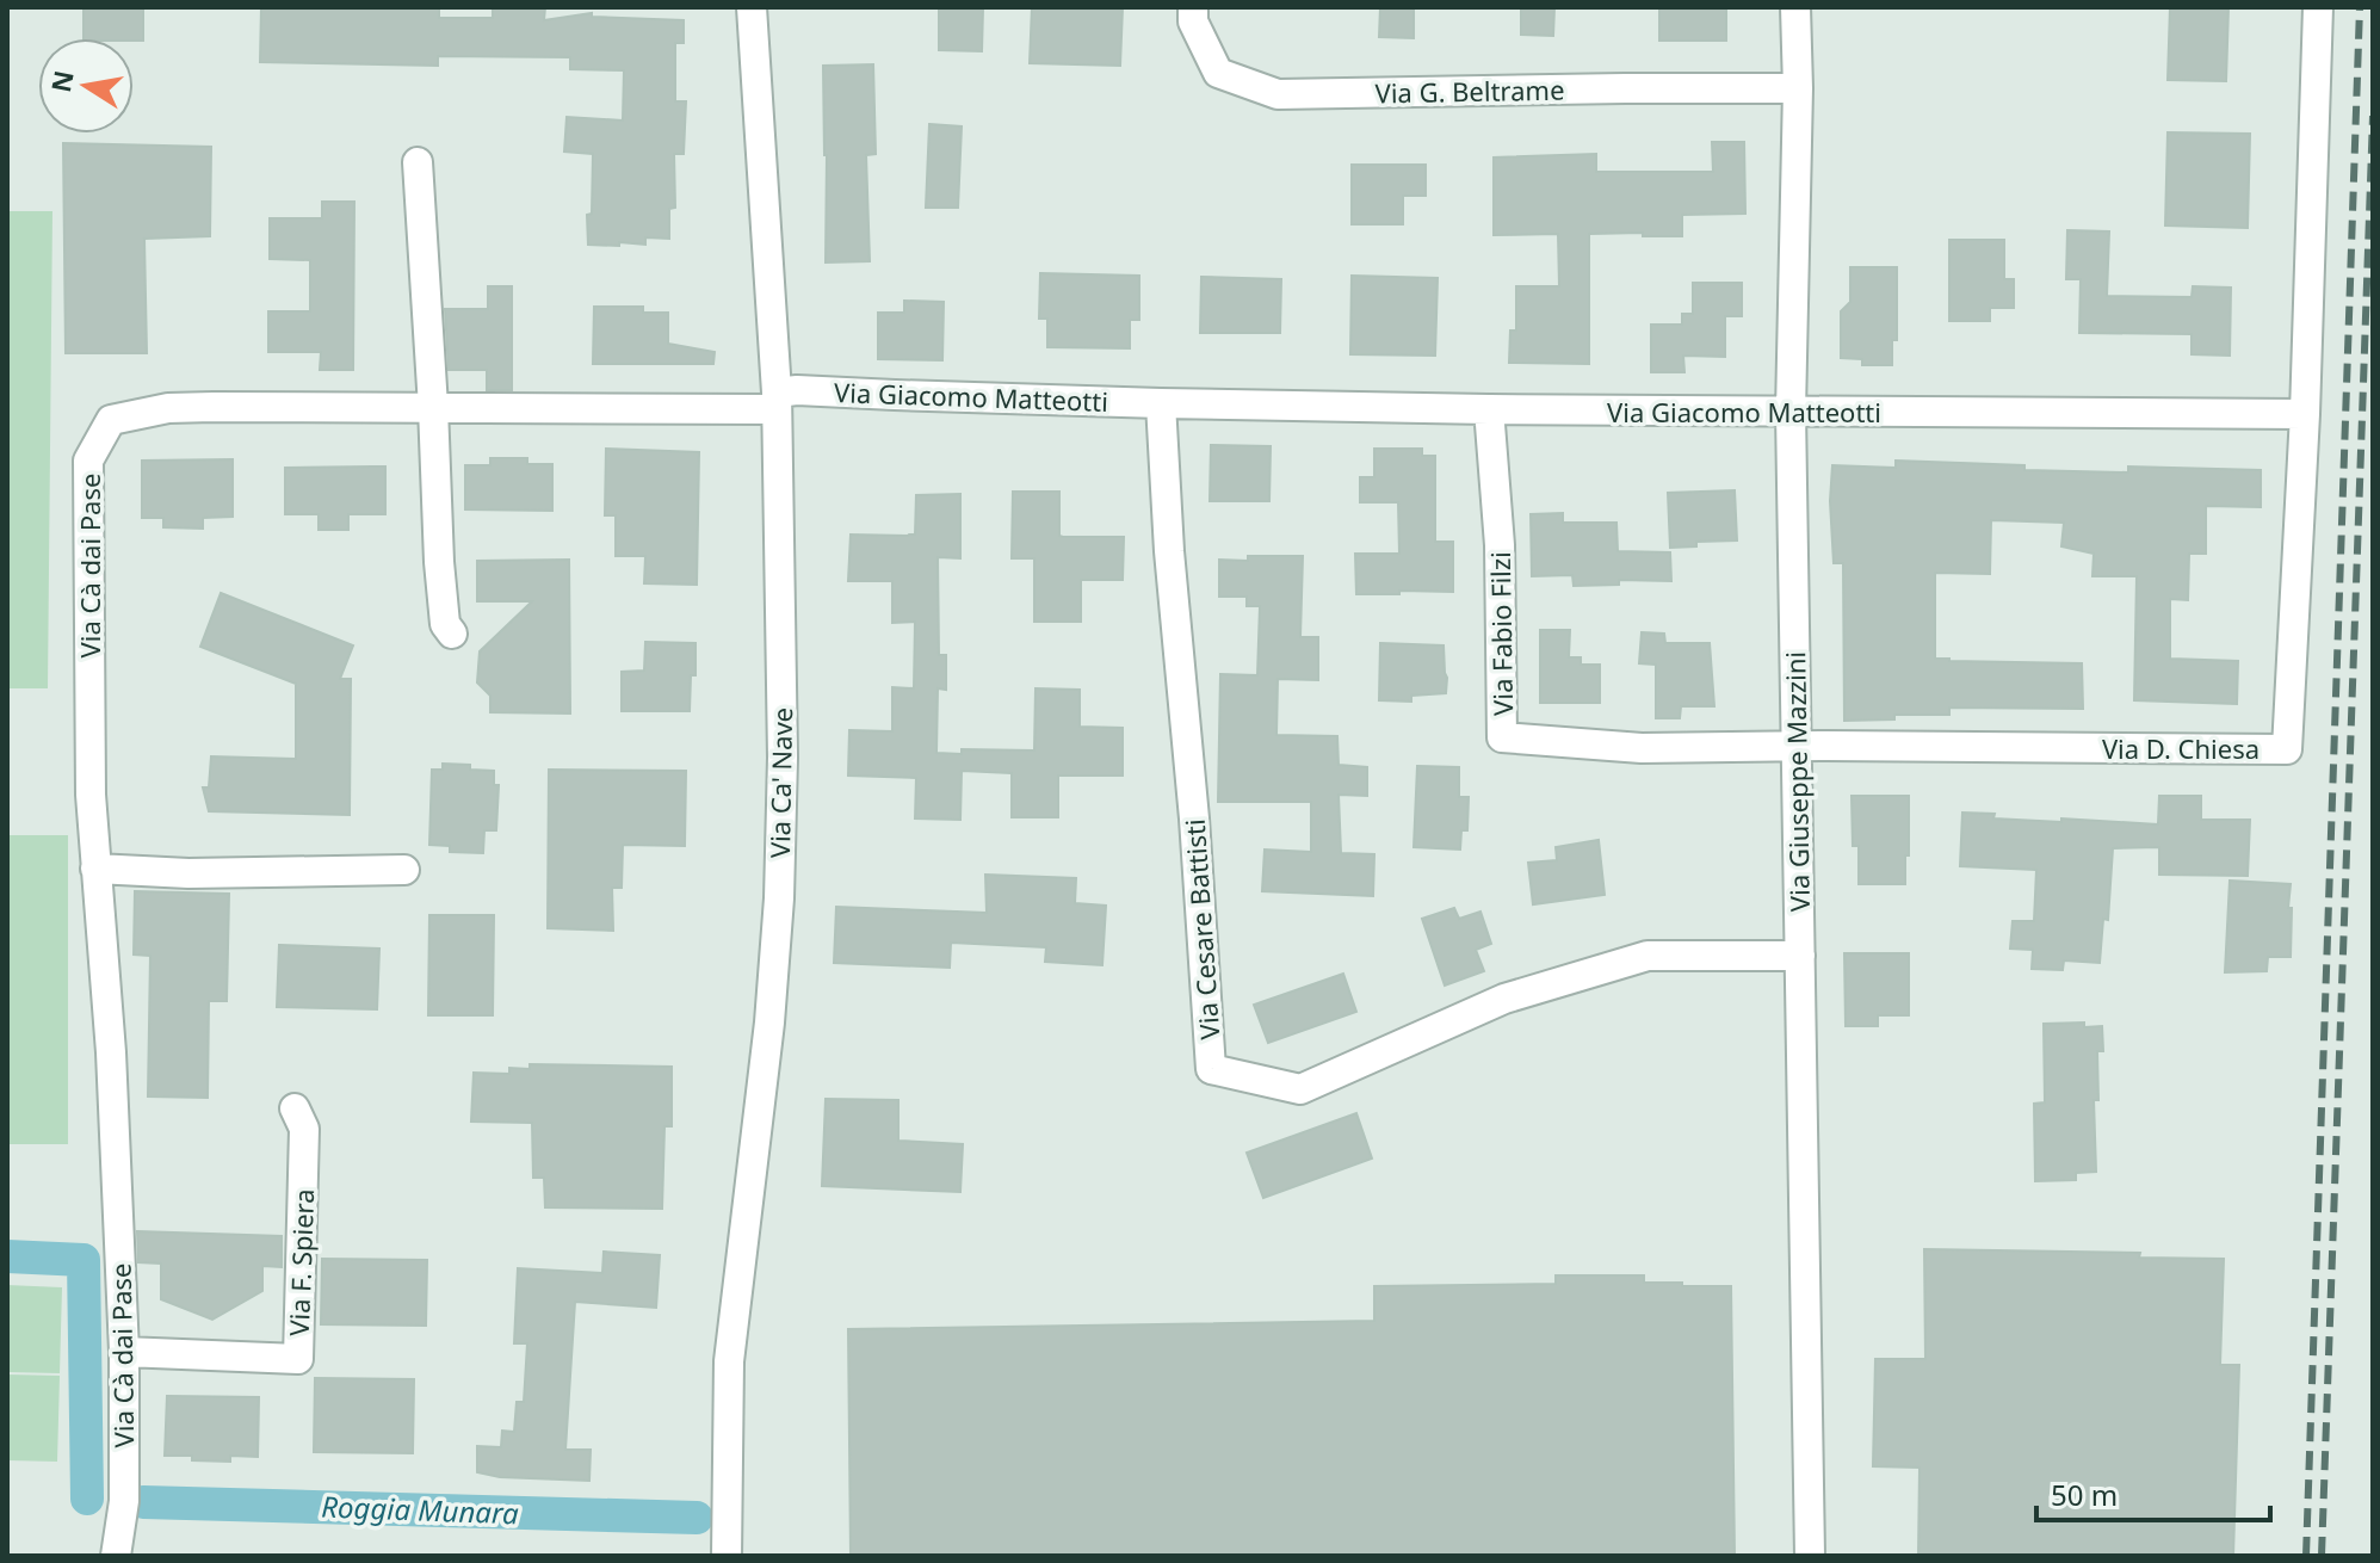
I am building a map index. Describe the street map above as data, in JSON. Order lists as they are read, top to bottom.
{
  "streets": {
    "street": [
      "Via G. Beltrame",
      "Via Giacomo Matteotti",
      "Via Cà dai Pase",
      "Via Fabio Filzi",
      "Via D. Chiesa",
      "Via Giuseppe Mazzini",
      "Via Ca' Nave",
      "Via Cesare Battisti",
      "Via F. Spiera"
    ]
  },
  "crossings": [
    ["Via G. Beltrame", "Via Giuseppe Mazzini"],
    ["Via Giacomo Matteotti", "Via Cà dai Pase"],
    ["Via Giacomo Matteotti", "Via Fabio Filzi"],
    ["Via Giacomo Matteotti", "Via D. Chiesa"],
    ["Via Giacomo Matteotti", "Via Giuseppe Mazzini"],
    ["Via Giacomo Matteotti", "Via Ca' Nave"],
    ["Via Giacomo Matteotti", "Via Cesare Battisti"],
    ["Via Cà dai Pase", "Via Ca' Nave"],
    ["Via Cà dai Pase", "Via F. Spiera"],
    ["Via Fabio Filzi", "Via D. Chiesa"],
    ["Via Fabio Filzi", "Via Giuseppe Mazzini"],
    ["Via D. Chiesa", "Via Giuseppe Mazzini"],
    ["Via Giuseppe Mazzini", "Via Cesare Battisti"]
  ],
  "water": ["Roggia Munara"],
  "scale_bar": "50 m",
  "north": "left"
}
